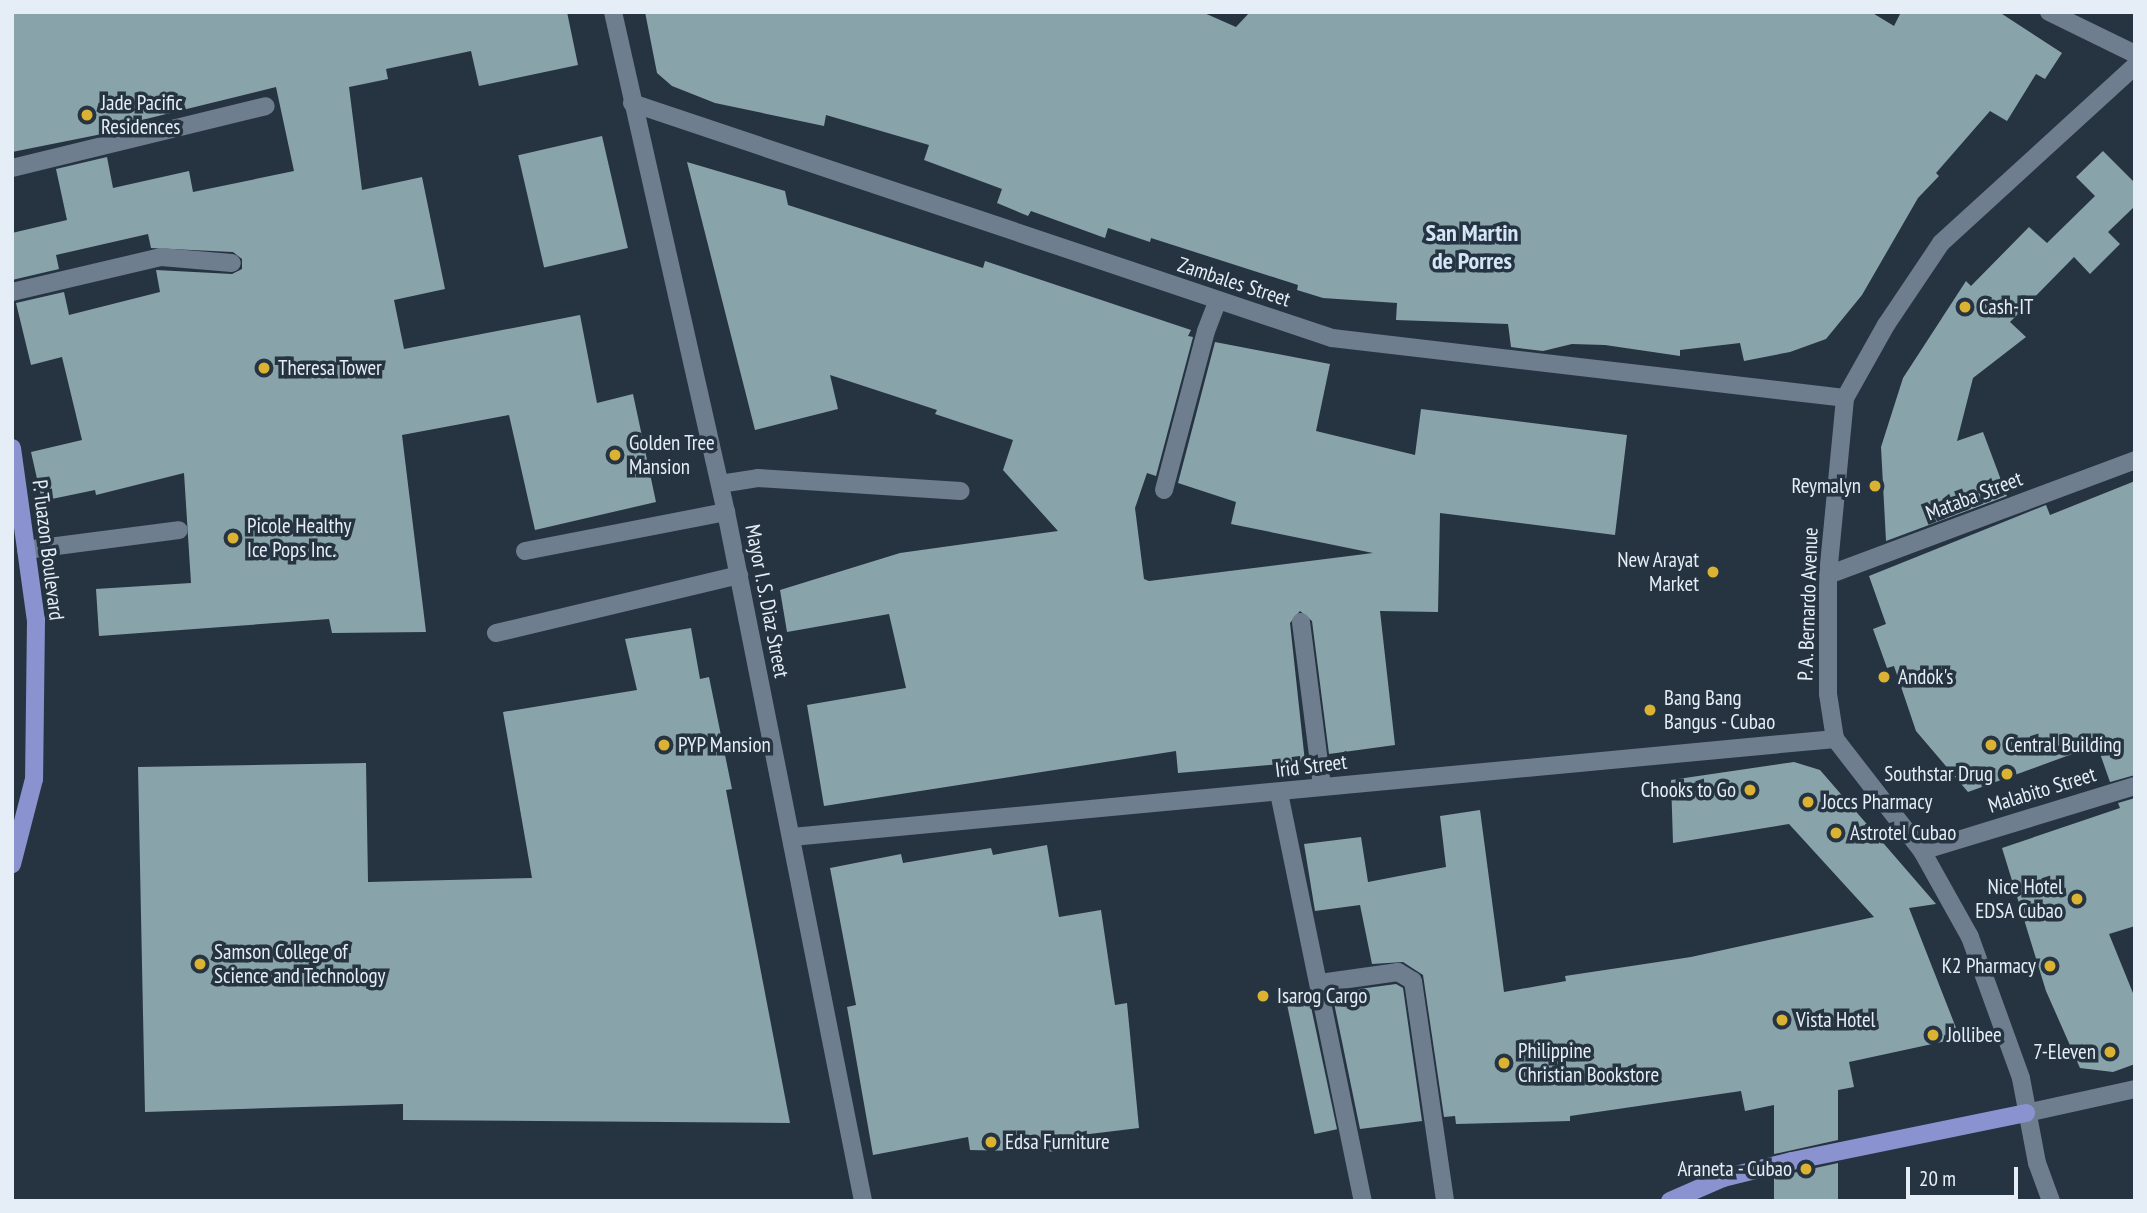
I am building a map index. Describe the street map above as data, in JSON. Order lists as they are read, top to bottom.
{
  "streets": {
    "main road": ["P. Tuazon Boulevard"],
    "street": [
      "Zambales Street",
      "Mataba Street",
      "Mayor I. S. Diaz Street",
      "P. A. Bernardo Avenue",
      "Irid Street",
      "Malabito Street"
    ]
  },
  "crossings": [
    ["Zambales Street", "Mayor I. S. Diaz Street"],
    ["Zambales Street", "P. A. Bernardo Avenue"],
    ["Mataba Street", "P. A. Bernardo Avenue"],
    ["Mayor I. S. Diaz Street", "Irid Street"],
    ["P. A. Bernardo Avenue", "Irid Street"]
  ],
  "districts": ["San Martin de Porres"],
  "places": [
    "Jade Pacific Residences",
    "Cash-IT",
    "Theresa Tower",
    "Golden Tree Mansion",
    "Reymalyn",
    "Picole Healthy Ice Pops Inc.",
    "New Arayat Market",
    "Andok's",
    "Bang Bang Bangus - Cubao",
    "PYP Mansion",
    "Central Building",
    "Southstar Drug",
    "Chooks to Go",
    "Joccs Pharmacy",
    "Astrotel Cubao",
    "Nice Hotel EDSA Cubao",
    "Samson College of Science and Technology",
    "K2 Pharmacy",
    "Isarog Cargo",
    "Vista Hotel",
    "Jollibee",
    "7-Eleven",
    "Philippine Christian Bookstore",
    "Edsa Furniture",
    "Araneta - Cubao"
  ],
  "scale_bar": "20 m"
}
